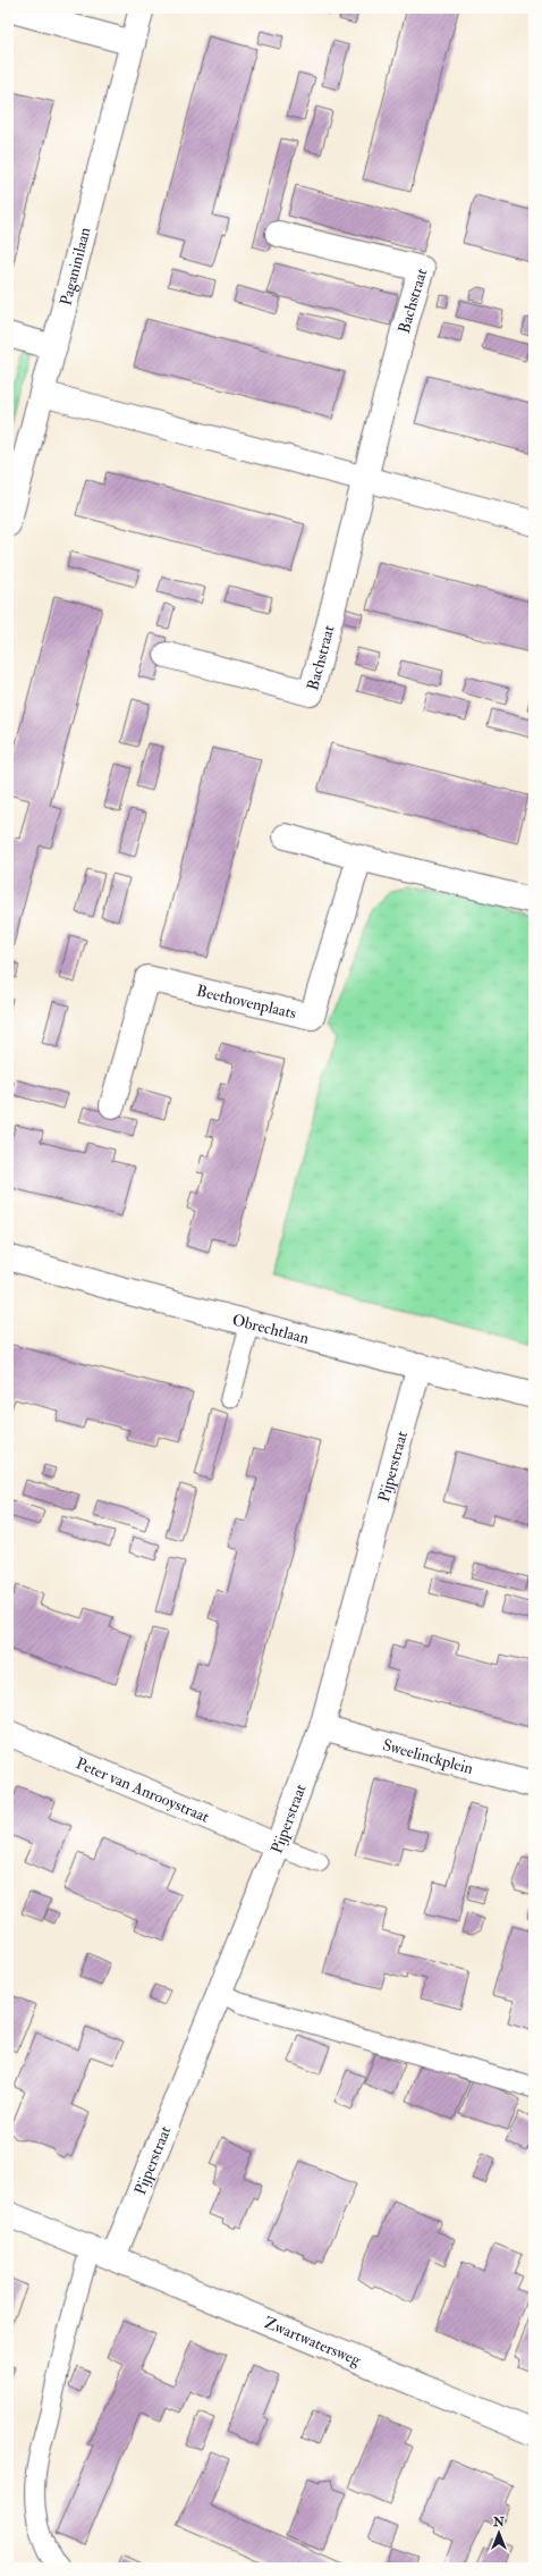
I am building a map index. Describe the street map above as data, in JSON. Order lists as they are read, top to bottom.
{
  "streets": {
    "street": [
      "Paganinilaan",
      "Bachstraat",
      "Beethovenplaats",
      "Obrechtlaan",
      "Pijperstraat",
      "Sweelinckplein",
      "Peter van Anrooystraat",
      "Zwartwatersweg"
    ]
  },
  "crossings": [
    ["Obrechtlaan", "Pijperstraat"],
    ["Pijperstraat", "Sweelinckplein"],
    ["Pijperstraat", "Peter van Anrooystraat"],
    ["Pijperstraat", "Zwartwatersweg"]
  ],
  "north": "top"
}
